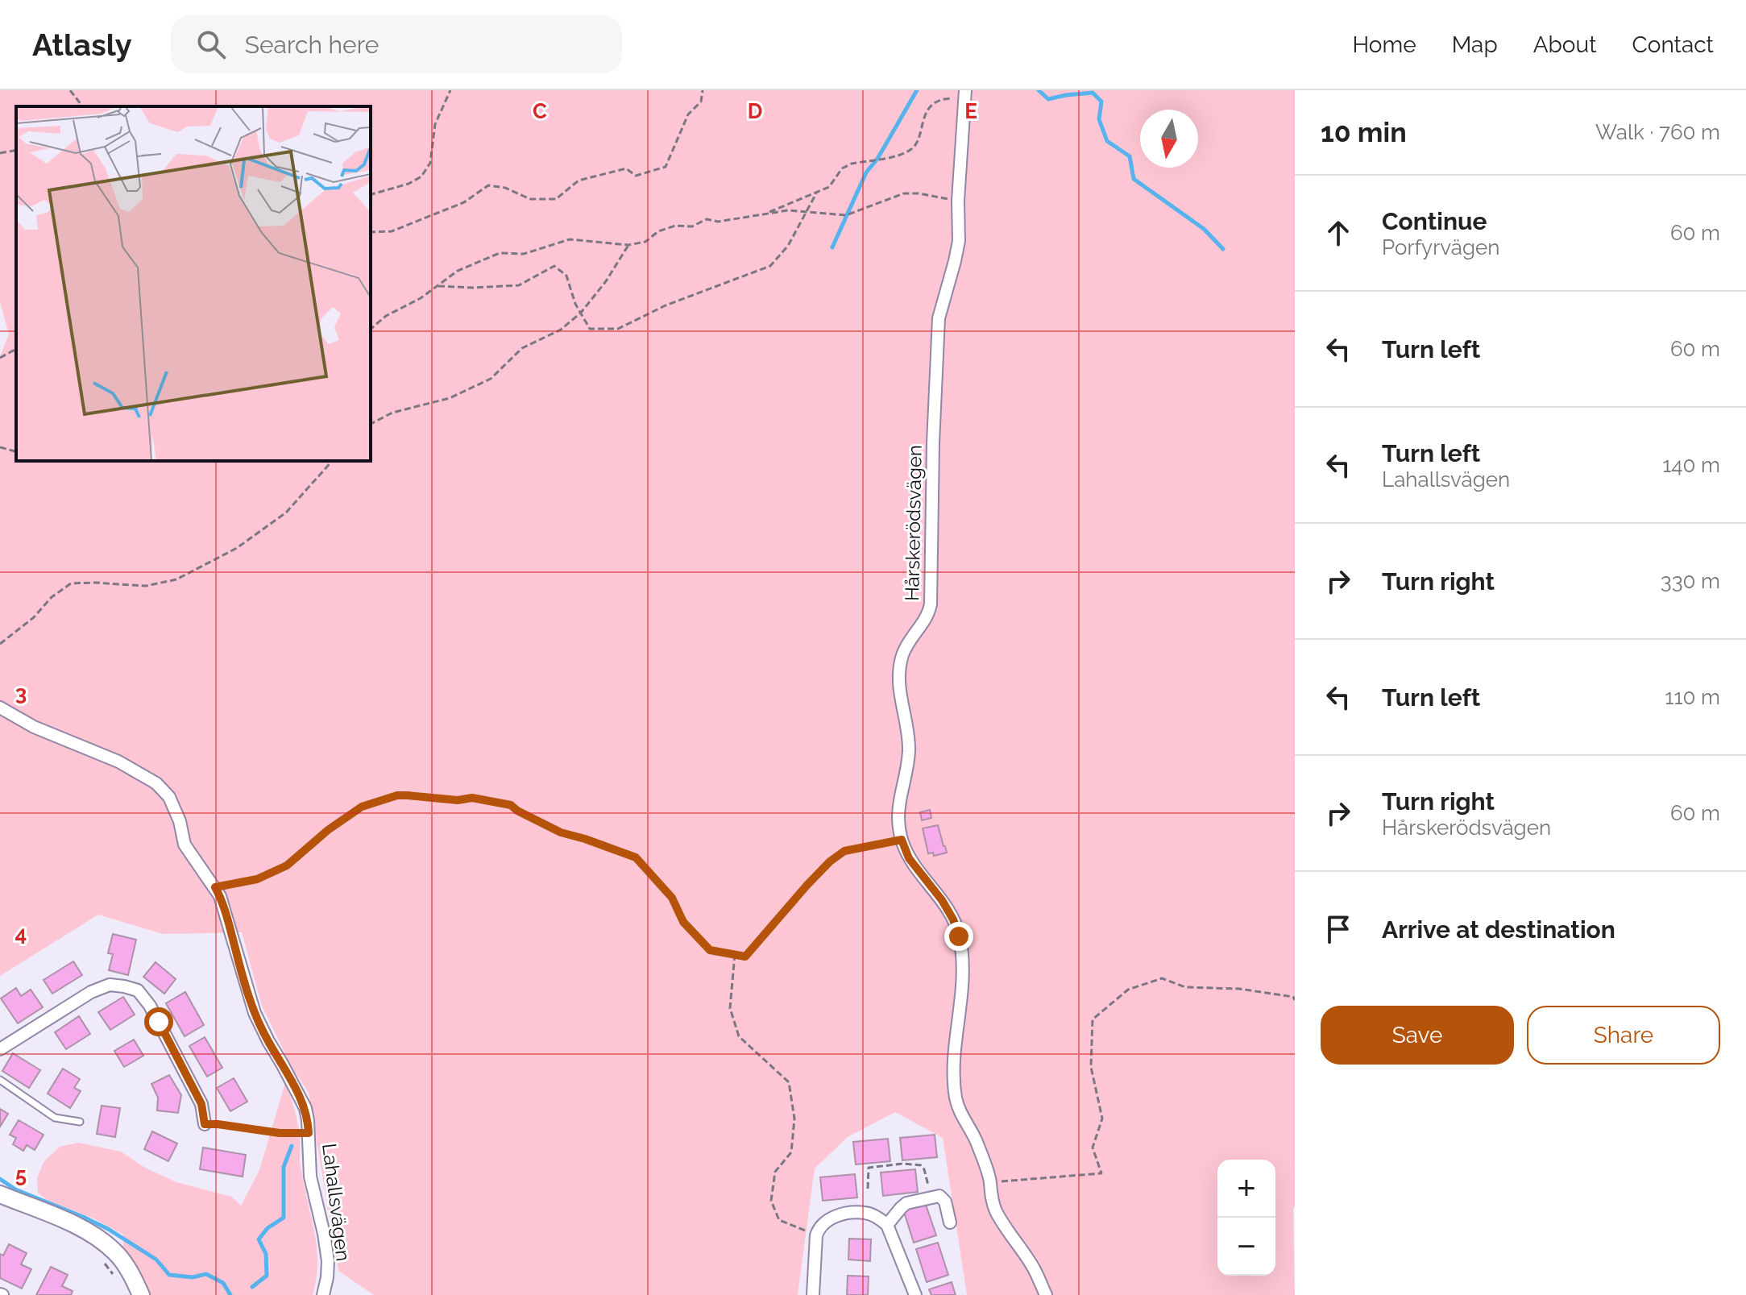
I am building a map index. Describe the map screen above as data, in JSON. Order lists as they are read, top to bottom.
{
  "streets": {
    "street": ["Hårskerödsvägen", "Lahallsvägen"]
  },
  "north": "bottom",
  "page": {
    "header": "Atlasly",
    "search": "Search here",
    "nav": [
      "Home",
      "Map",
      "About",
      "Contact"
    ],
    "heading": ["10 min", "Walk · 760 m"],
    "list": [
      ["Continue", "Porfyrvägen", "60 m"],
      ["Turn left", "60 m"],
      ["Turn left", "Lahallsvägen", "140 m"],
      ["Turn right", "330 m"],
      ["Turn left", "110 m"],
      ["Turn right", "Hårskerödsvägen", "60 m"],
      "Arrive at destination"
    ],
    "buttons": ["Save", "Share"],
    "map_buttons": ["+", "−"]
  },
  "grid": {
    "columns": ["C", "D", "E"],
    "rows": ["3", "4", "5"]
  }
}
